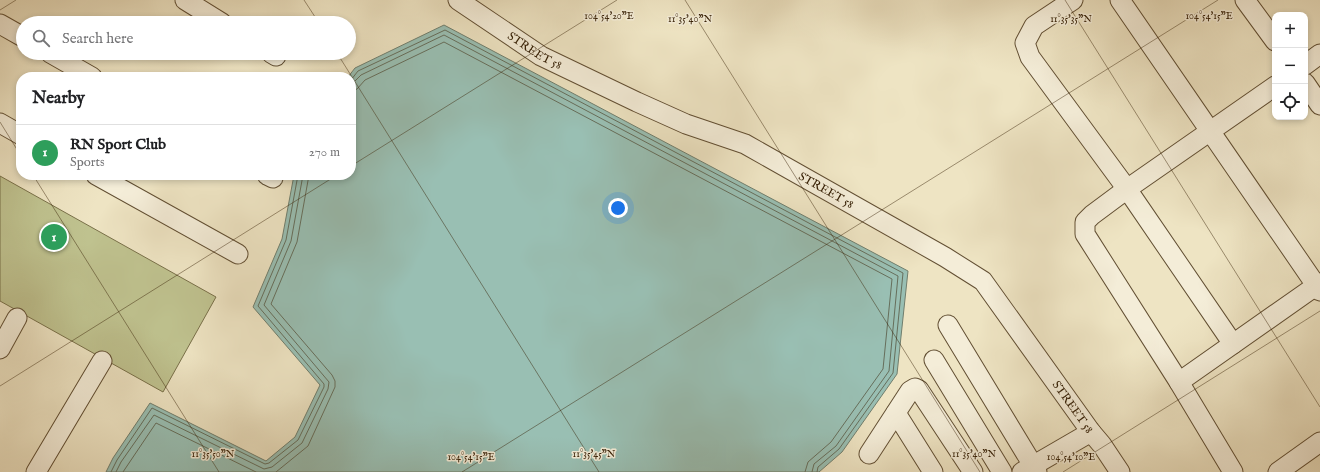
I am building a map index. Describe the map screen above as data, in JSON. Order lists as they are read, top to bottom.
{
  "streets": {
    "street": ["STREET 58"]
  },
  "page": {
    "map_buttons": ["+", "−"],
    "search": "Search here",
    "heading": "Nearby",
    "list": [
      {
        "mark": "1",
        "name": "RN Sport Club",
        "note": "Sports",
        "value": "270 m"
      }
    ],
    "pins": "1"
  },
  "coordinates": [
    "104°54'20\"E",
    "104°54'15\"E",
    "11°35'40\"N",
    "11°35'35\"N",
    "11°35'50\"N",
    "11°35'45\"N",
    "104°54'10\"E"
  ]
}
